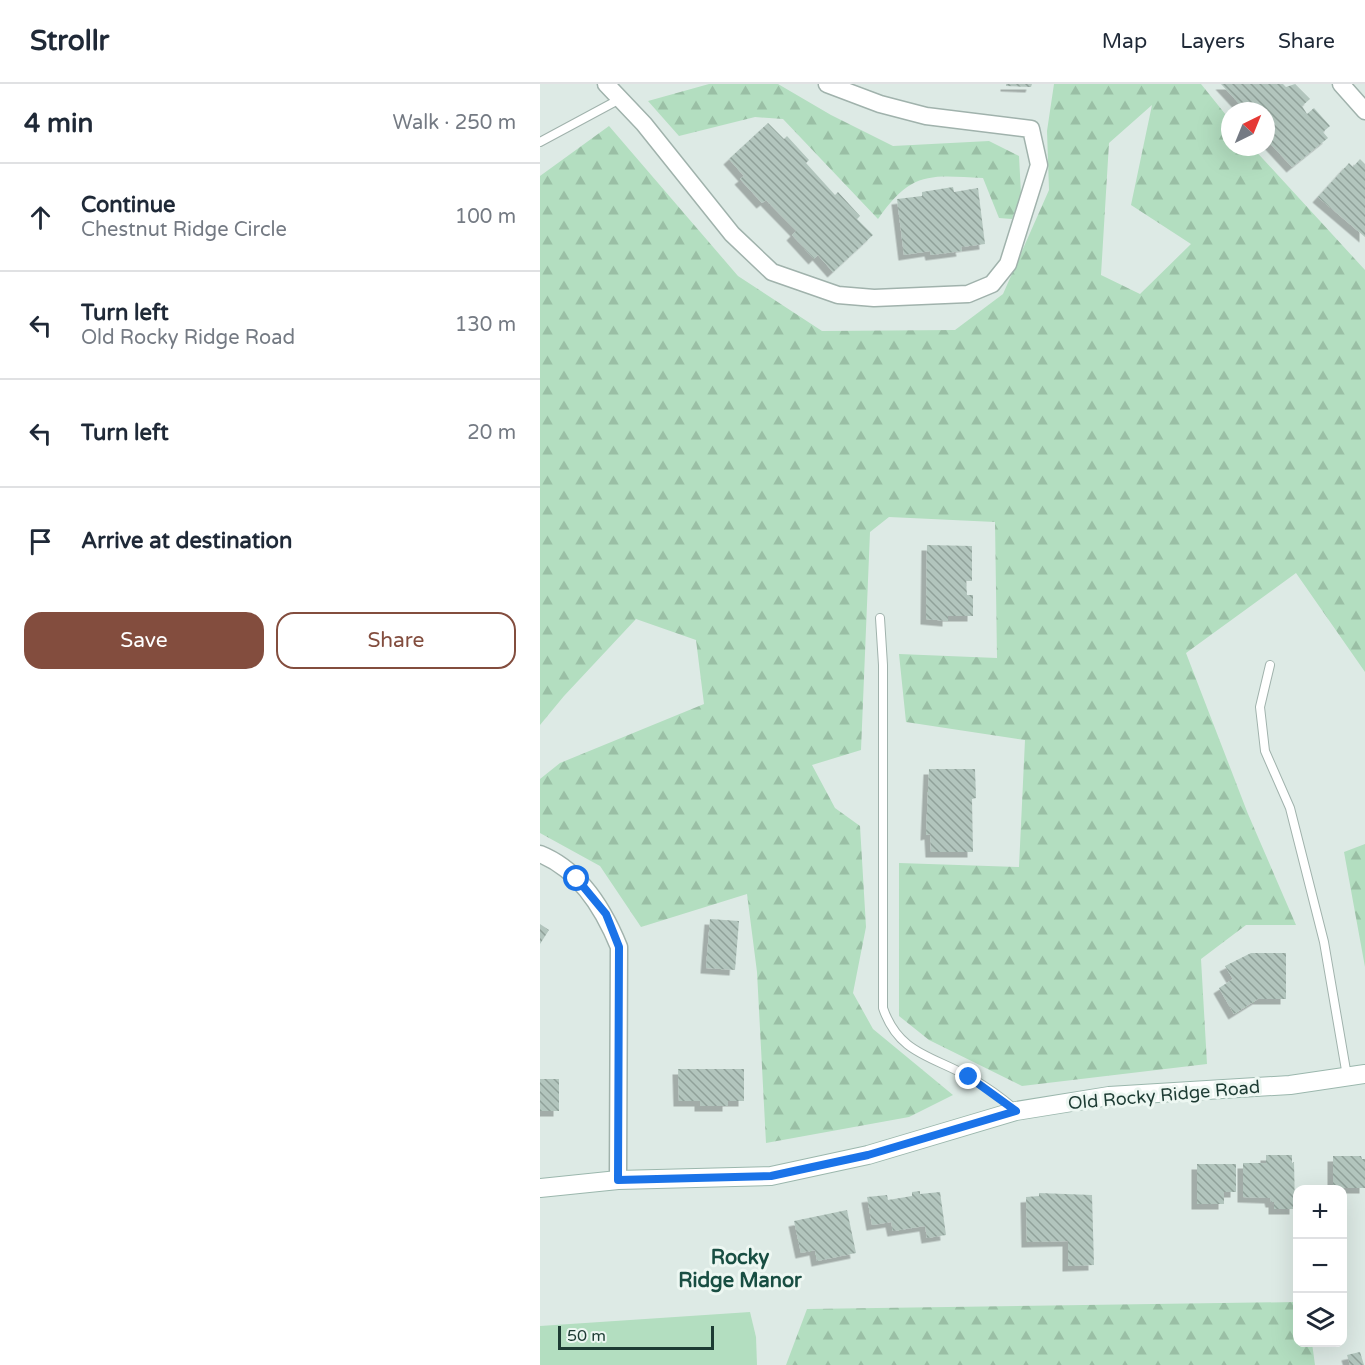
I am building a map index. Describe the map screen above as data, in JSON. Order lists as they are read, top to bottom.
{
  "streets": {
    "street": ["Old Rocky Ridge Road"]
  },
  "districts": ["Rocky Ridge Manor"],
  "scale_bar": "50 m",
  "north": "top right",
  "page": {
    "header": "Strollr",
    "nav": ["Map", "Layers", "Share"],
    "heading": ["4 min", "Walk · 250 m"],
    "list": [
      ["Continue", "Chestnut Ridge Circle", "100 m"],
      ["Turn left", "Old Rocky Ridge Road", "130 m"],
      ["Turn left", "20 m"],
      "Arrive at destination"
    ],
    "buttons": ["Save", "Share"],
    "map_buttons": ["+", "−"],
    "scale": "50 m"
  }
}
